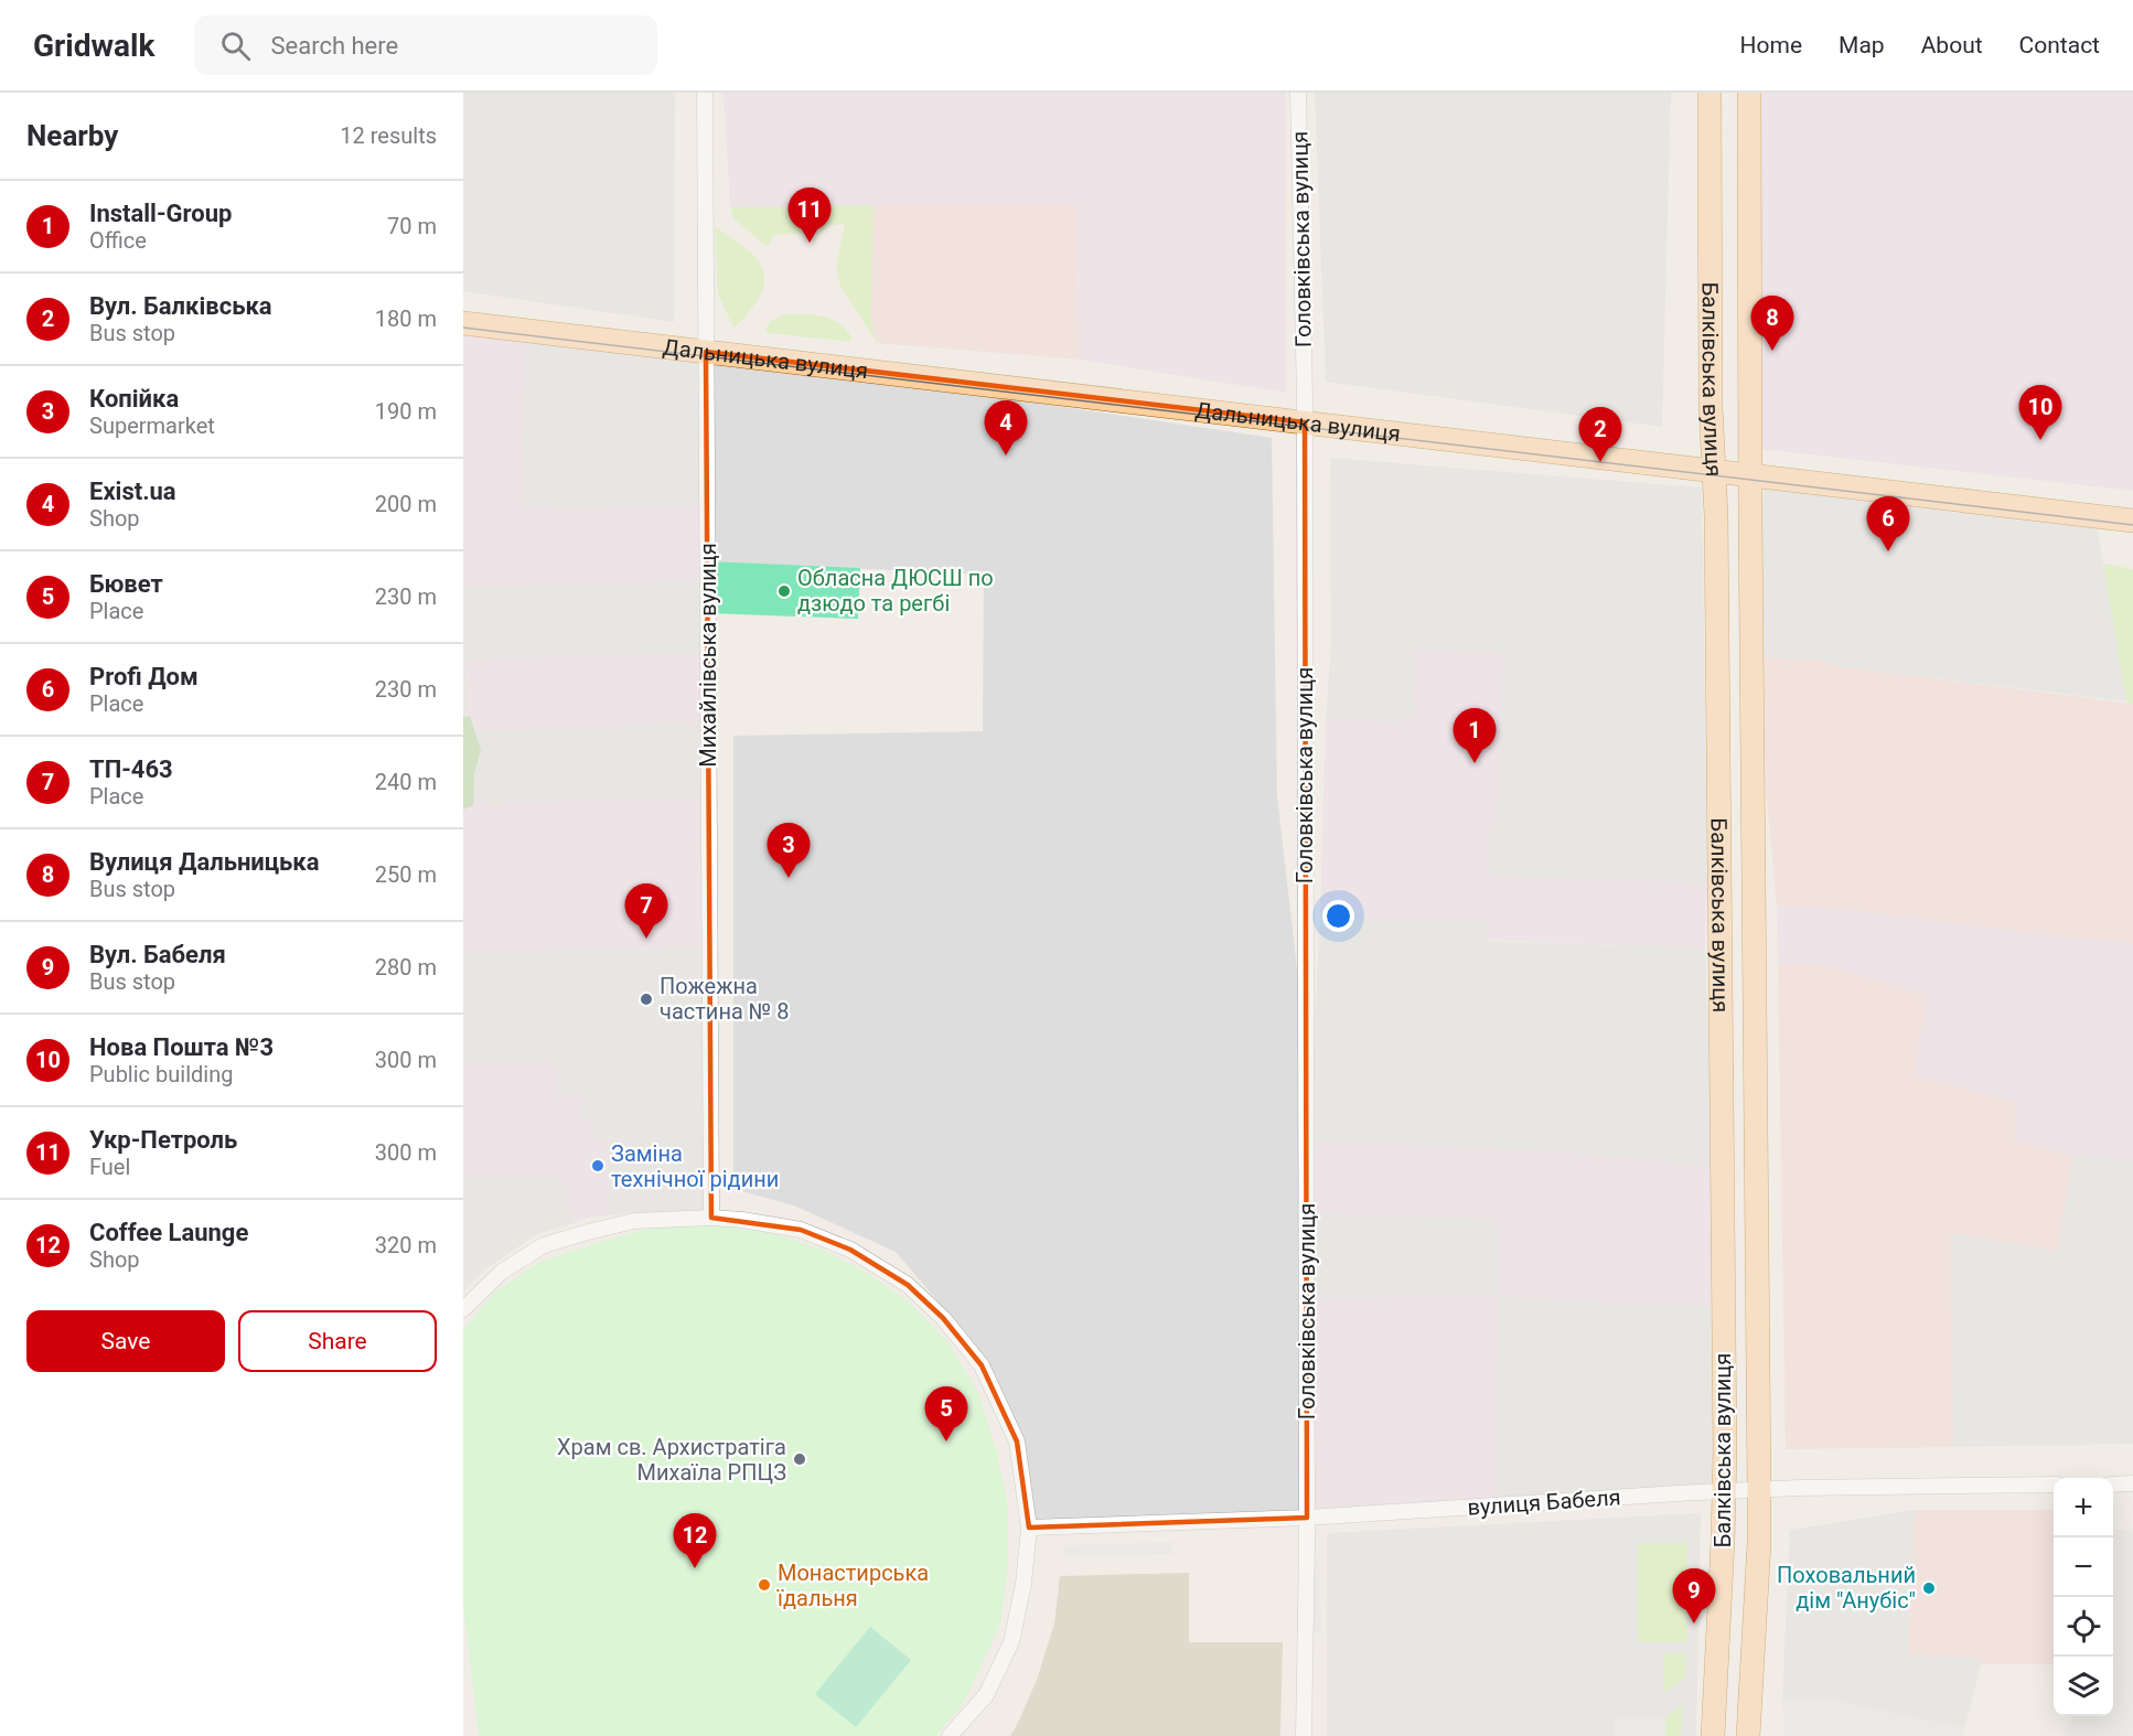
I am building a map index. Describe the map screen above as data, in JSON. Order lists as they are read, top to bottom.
{
  "streets": {
    "main road": ["Дальницька вулиця", "Балківська вулиця"],
    "street": ["Головківська вулиця", "Михайлівська вулиця", "вулиця Бабеля"]
  },
  "crossings": [
    ["Головківська вулиця", "Дальницька вулиця"],
    ["Головківська вулиця", "вулиця Бабеля"],
    ["Дальницька вулиця", "Балківська вулиця"],
    ["Дальницька вулиця", "Михайлівська вулиця"],
    ["Балківська вулиця", "вулиця Бабеля"]
  ],
  "places": [
    "Обласна ДЮСШ по дзюдо та регбі",
    "Пожежна частина № 8",
    "Заміна технічної рідини",
    "Храм св. Архистратіга Михаїла РПЦЗ",
    "Монастирська їдальня",
    "Поховальний дім \"Анубіс\""
  ],
  "page": {
    "header": "Gridwalk",
    "search": "Search here",
    "nav": [
      "Home",
      "Map",
      "About",
      "Contact"
    ],
    "heading": ["Nearby", "12 results"],
    "list": [
      {
        "mark": "1",
        "name": "Install-Group",
        "note": "Office",
        "value": "70 m"
      },
      {
        "mark": "2",
        "name": "Вул. Балківська",
        "note": "Bus stop",
        "value": "180 m"
      },
      {
        "mark": "3",
        "name": "Копійка",
        "note": "Supermarket",
        "value": "190 m"
      },
      {
        "mark": "4",
        "name": "Exist.ua",
        "note": "Shop",
        "value": "200 m"
      },
      {
        "mark": "5",
        "name": "Бювет",
        "note": "Place",
        "value": "230 m"
      },
      {
        "mark": "6",
        "name": "Profi Дом",
        "note": "Place",
        "value": "230 m"
      },
      {
        "mark": "7",
        "name": "ТП-463",
        "note": "Place",
        "value": "240 m"
      },
      {
        "mark": "8",
        "name": "Вулиця Дальницька",
        "note": "Bus stop",
        "value": "250 m"
      },
      {
        "mark": "9",
        "name": "Вул. Бабеля",
        "note": "Bus stop",
        "value": "280 m"
      },
      {
        "mark": "10",
        "name": "Нова Пошта №3",
        "note": "Public building",
        "value": "300 m"
      },
      {
        "mark": "11",
        "name": "Укр-Петроль",
        "note": "Fuel",
        "value": "300 m"
      },
      {
        "mark": "12",
        "name": "Coffee Launge",
        "note": "Shop",
        "value": "320 m"
      }
    ],
    "pins": [
      "11",
      "8",
      "10",
      "4",
      "2",
      "6",
      "1",
      "3",
      "7",
      "5",
      "12",
      "9"
    ],
    "buttons": ["Save", "Share"],
    "map_buttons": ["+", "−"]
  }
}
